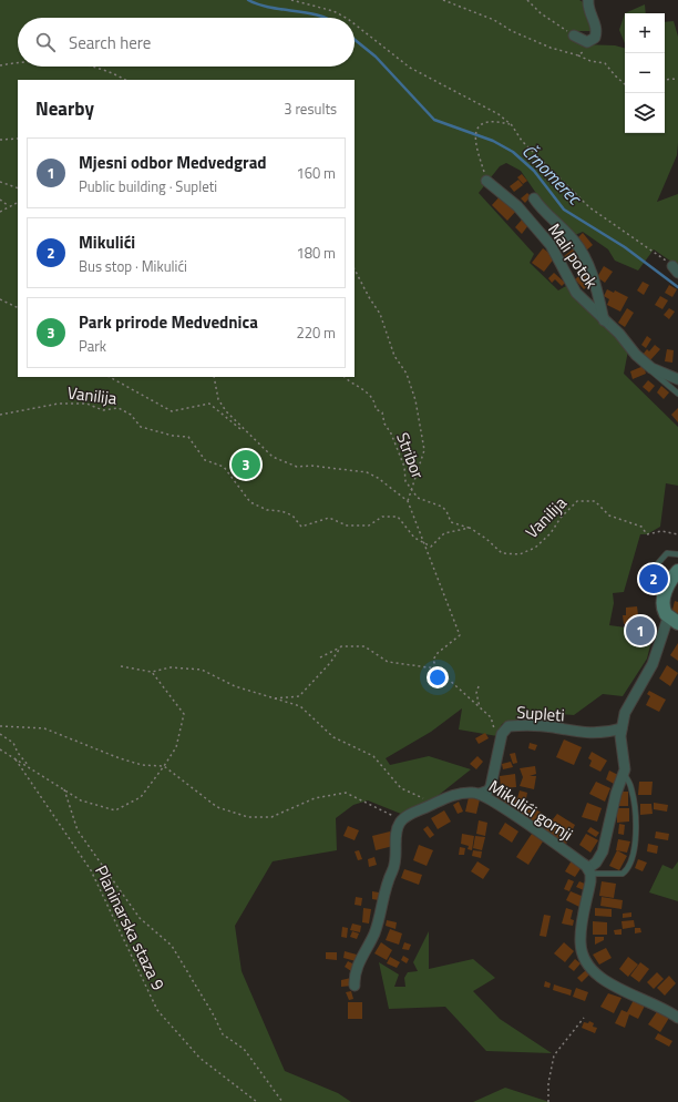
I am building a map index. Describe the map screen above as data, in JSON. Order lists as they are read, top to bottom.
{
  "streets": {
    "street": ["Mali potok", "Supleti", "Mikulići gornji"],
    "path": ["Vanilija", "Stribor", "Planinarska staza 9"]
  },
  "crossings": [
    ["Vanilija", "Stribor"],
    ["Supleti", "Mikulići gornji"]
  ],
  "water": ["Črnomerec"],
  "page": {
    "map_buttons": ["+", "−"],
    "search": "Search here",
    "heading": ["Nearby", "3 results"],
    "list": [
      {
        "mark": "1",
        "name": "Mjesni odbor Medvedgrad",
        "note": "Public building · Supleti",
        "value": "160 m"
      },
      {
        "mark": "2",
        "name": "Mikulići",
        "note": "Bus stop · Mikulići",
        "value": "180 m"
      },
      {
        "mark": "3",
        "name": "Park prirode Medvednica",
        "note": "Park",
        "value": "220 m"
      }
    ],
    "pins": ["3", "2", "1"]
  }
}
